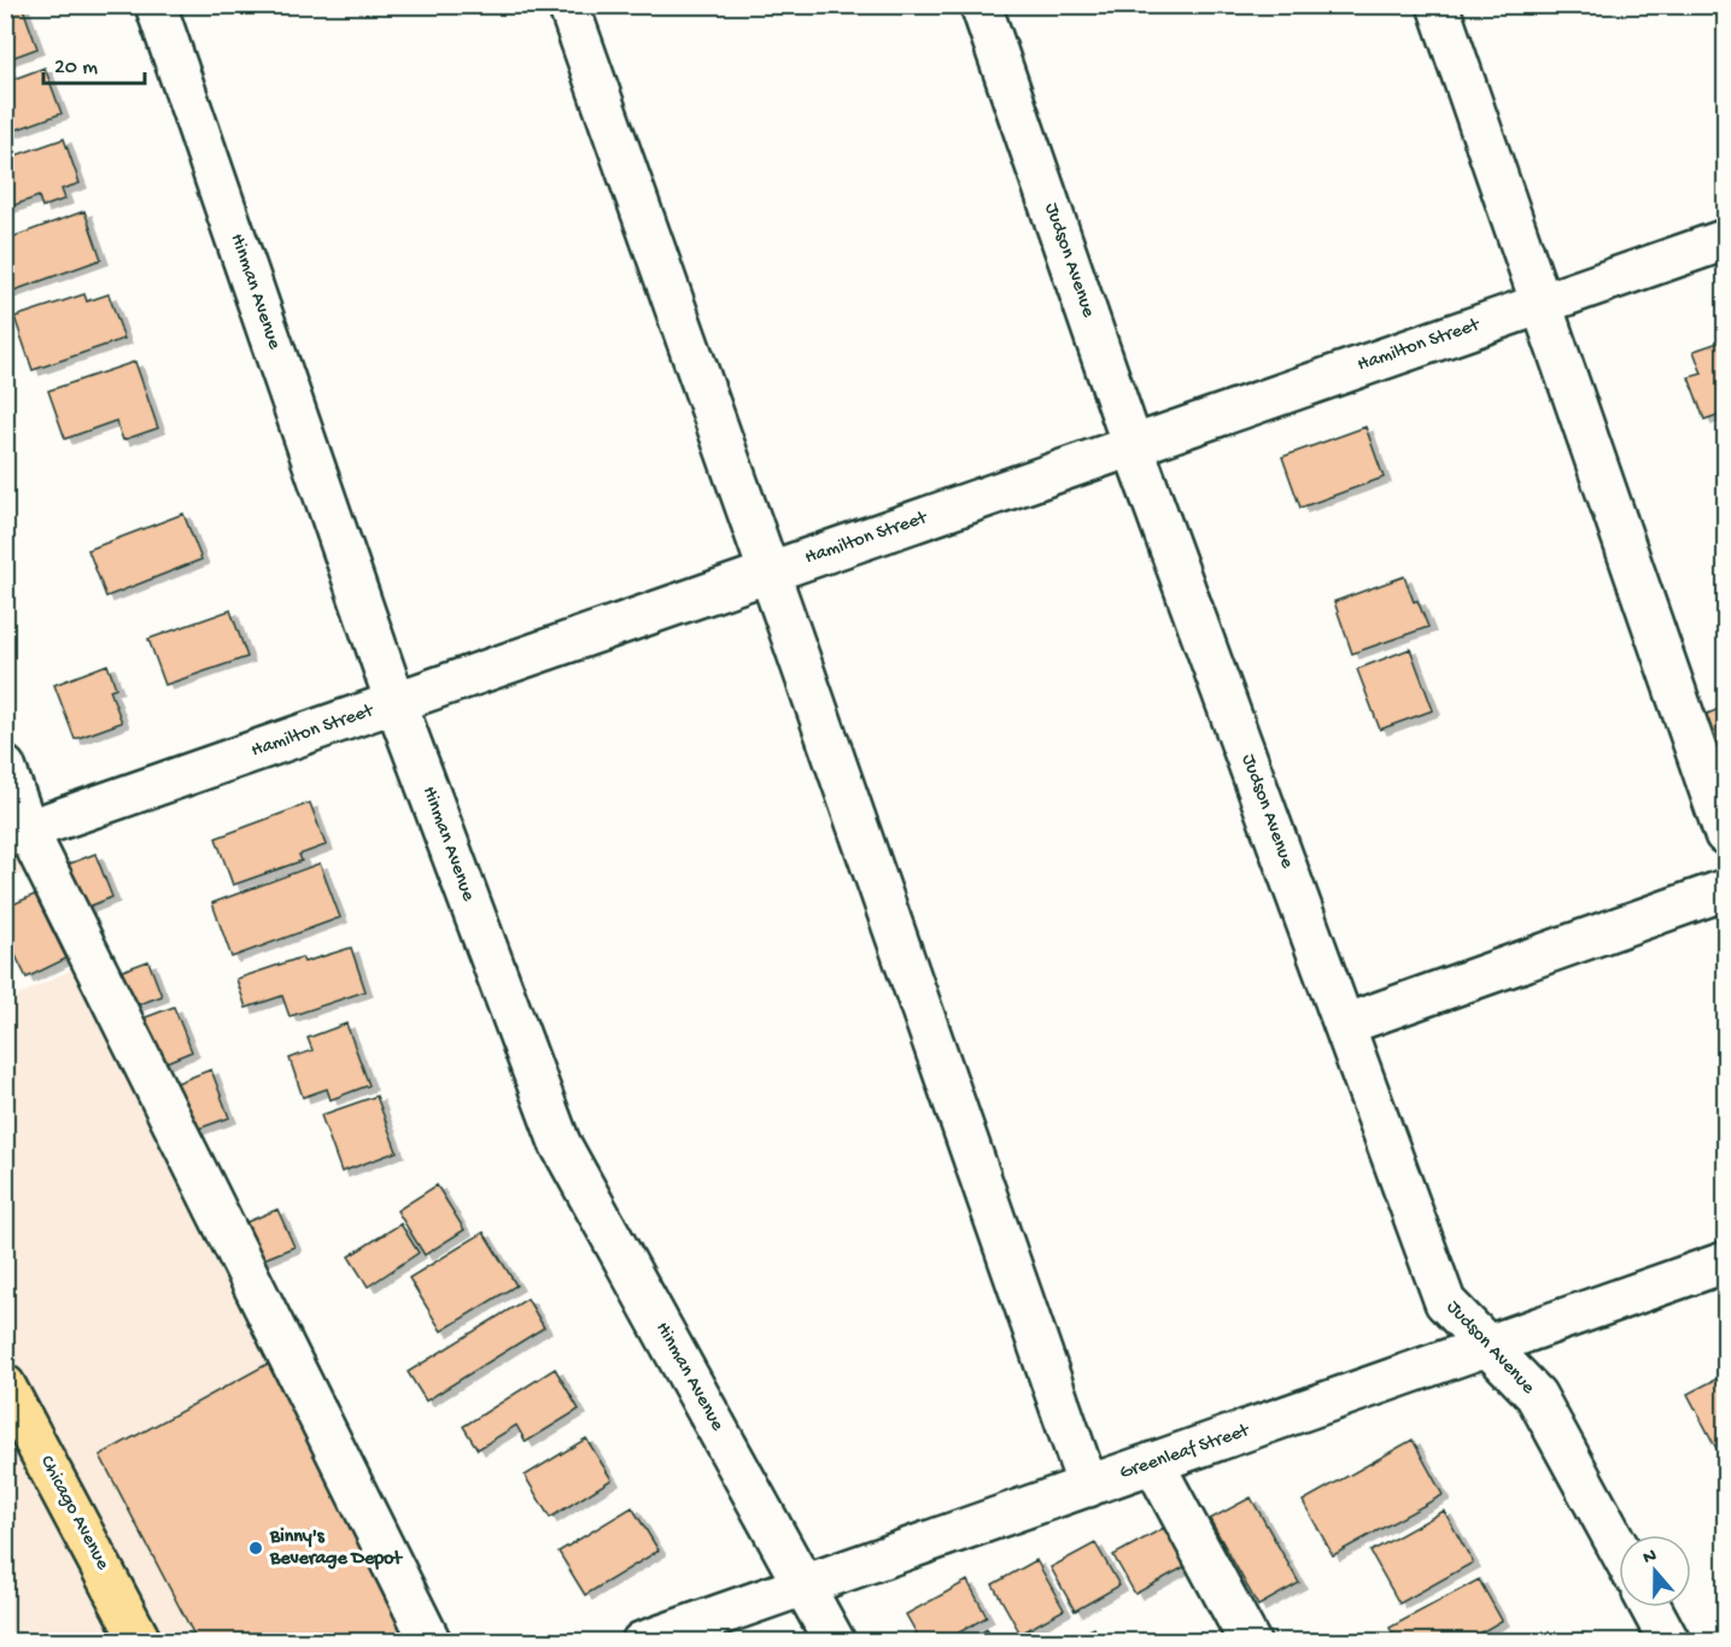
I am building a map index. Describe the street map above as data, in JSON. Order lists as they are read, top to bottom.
{
  "streets": {
    "main road": ["Chicago Avenue"],
    "street": [
      "Judson Avenue",
      "Hinman Avenue",
      "Hamilton Street",
      "Greenleaf Street"
    ]
  },
  "crossings": [
    ["Judson Avenue", "Hamilton Street"],
    ["Judson Avenue", "Greenleaf Street"],
    ["Hinman Avenue", "Hamilton Street"],
    ["Hinman Avenue", "Greenleaf Street"]
  ],
  "places": ["Binny's Beverage Depot"],
  "scale_bar": "20 m",
  "north": "top"
}
